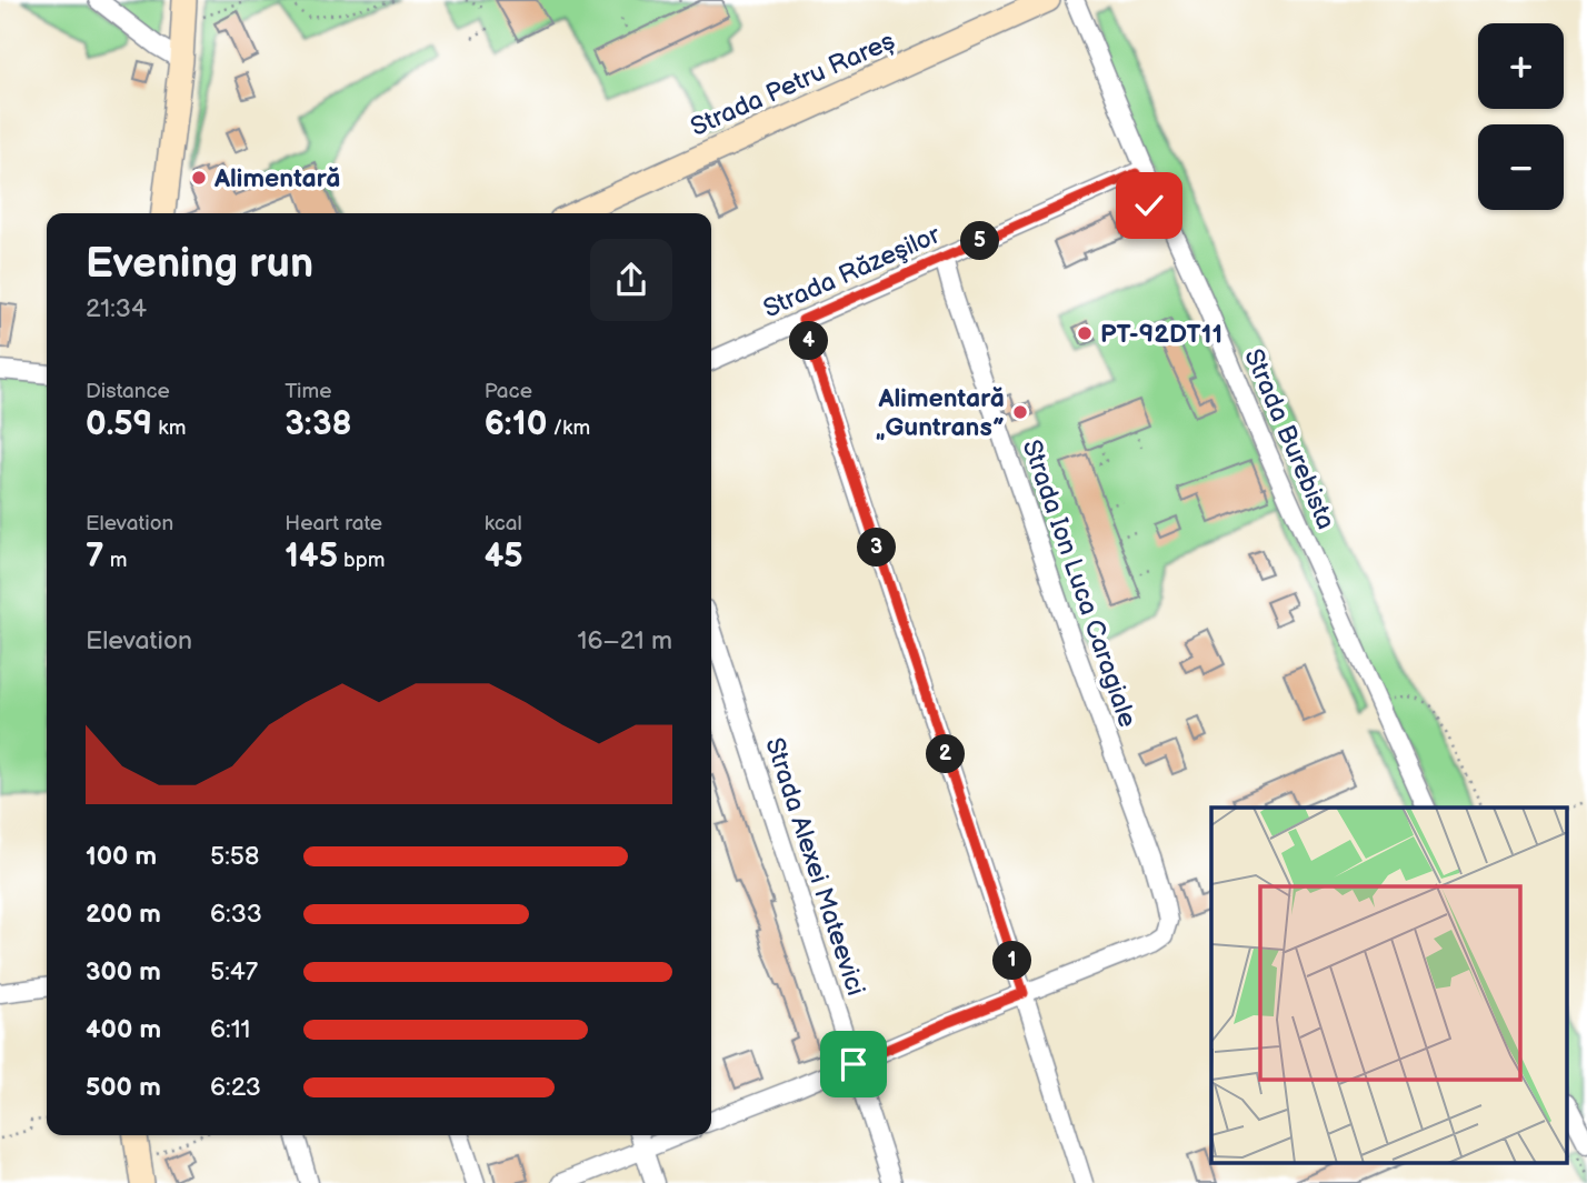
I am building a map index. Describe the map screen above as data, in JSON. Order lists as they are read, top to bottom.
{
  "streets": {
    "main road": ["Strada Petru Rareș"],
    "street": [
      "Strada Răzeşilor",
      "Strada Burebista",
      "Strada Ion Luca Caragiale",
      "Strada Alexei Mateevici"
    ]
  },
  "crossings": [
    ["Strada Răzeşilor", "Strada Burebista"],
    ["Strada Răzeşilor", "Strada Ion Luca Caragiale"]
  ],
  "places": ["Alimentară", "PT-92DT11", "Alimentară „Guntrans”"],
  "page": {
    "map_buttons": ["+", "−"],
    "heading": ["Evening run", "21:34"],
    "pins": [
      "5",
      "4",
      "3",
      "2",
      "1"
    ],
    "stats": [
      ["Distance", "0.59 km"],
      ["Time", "3:38"],
      ["Pace", "6:10 /km"],
      ["Elevation", "7 m"],
      ["Heart rate", "145 bpm"],
      ["kcal", "45"]
    ],
    "chart": ["Elevation", "16–21 m"],
    "list": [
      {
        "name": "100 m",
        "note": "5:58"
      },
      {
        "name": "200 m",
        "note": "6:33"
      },
      {
        "name": "300 m",
        "note": "5:47"
      },
      {
        "name": "400 m",
        "note": "6:11"
      },
      {
        "name": "500 m",
        "note": "6:23"
      }
    ]
  }
}
